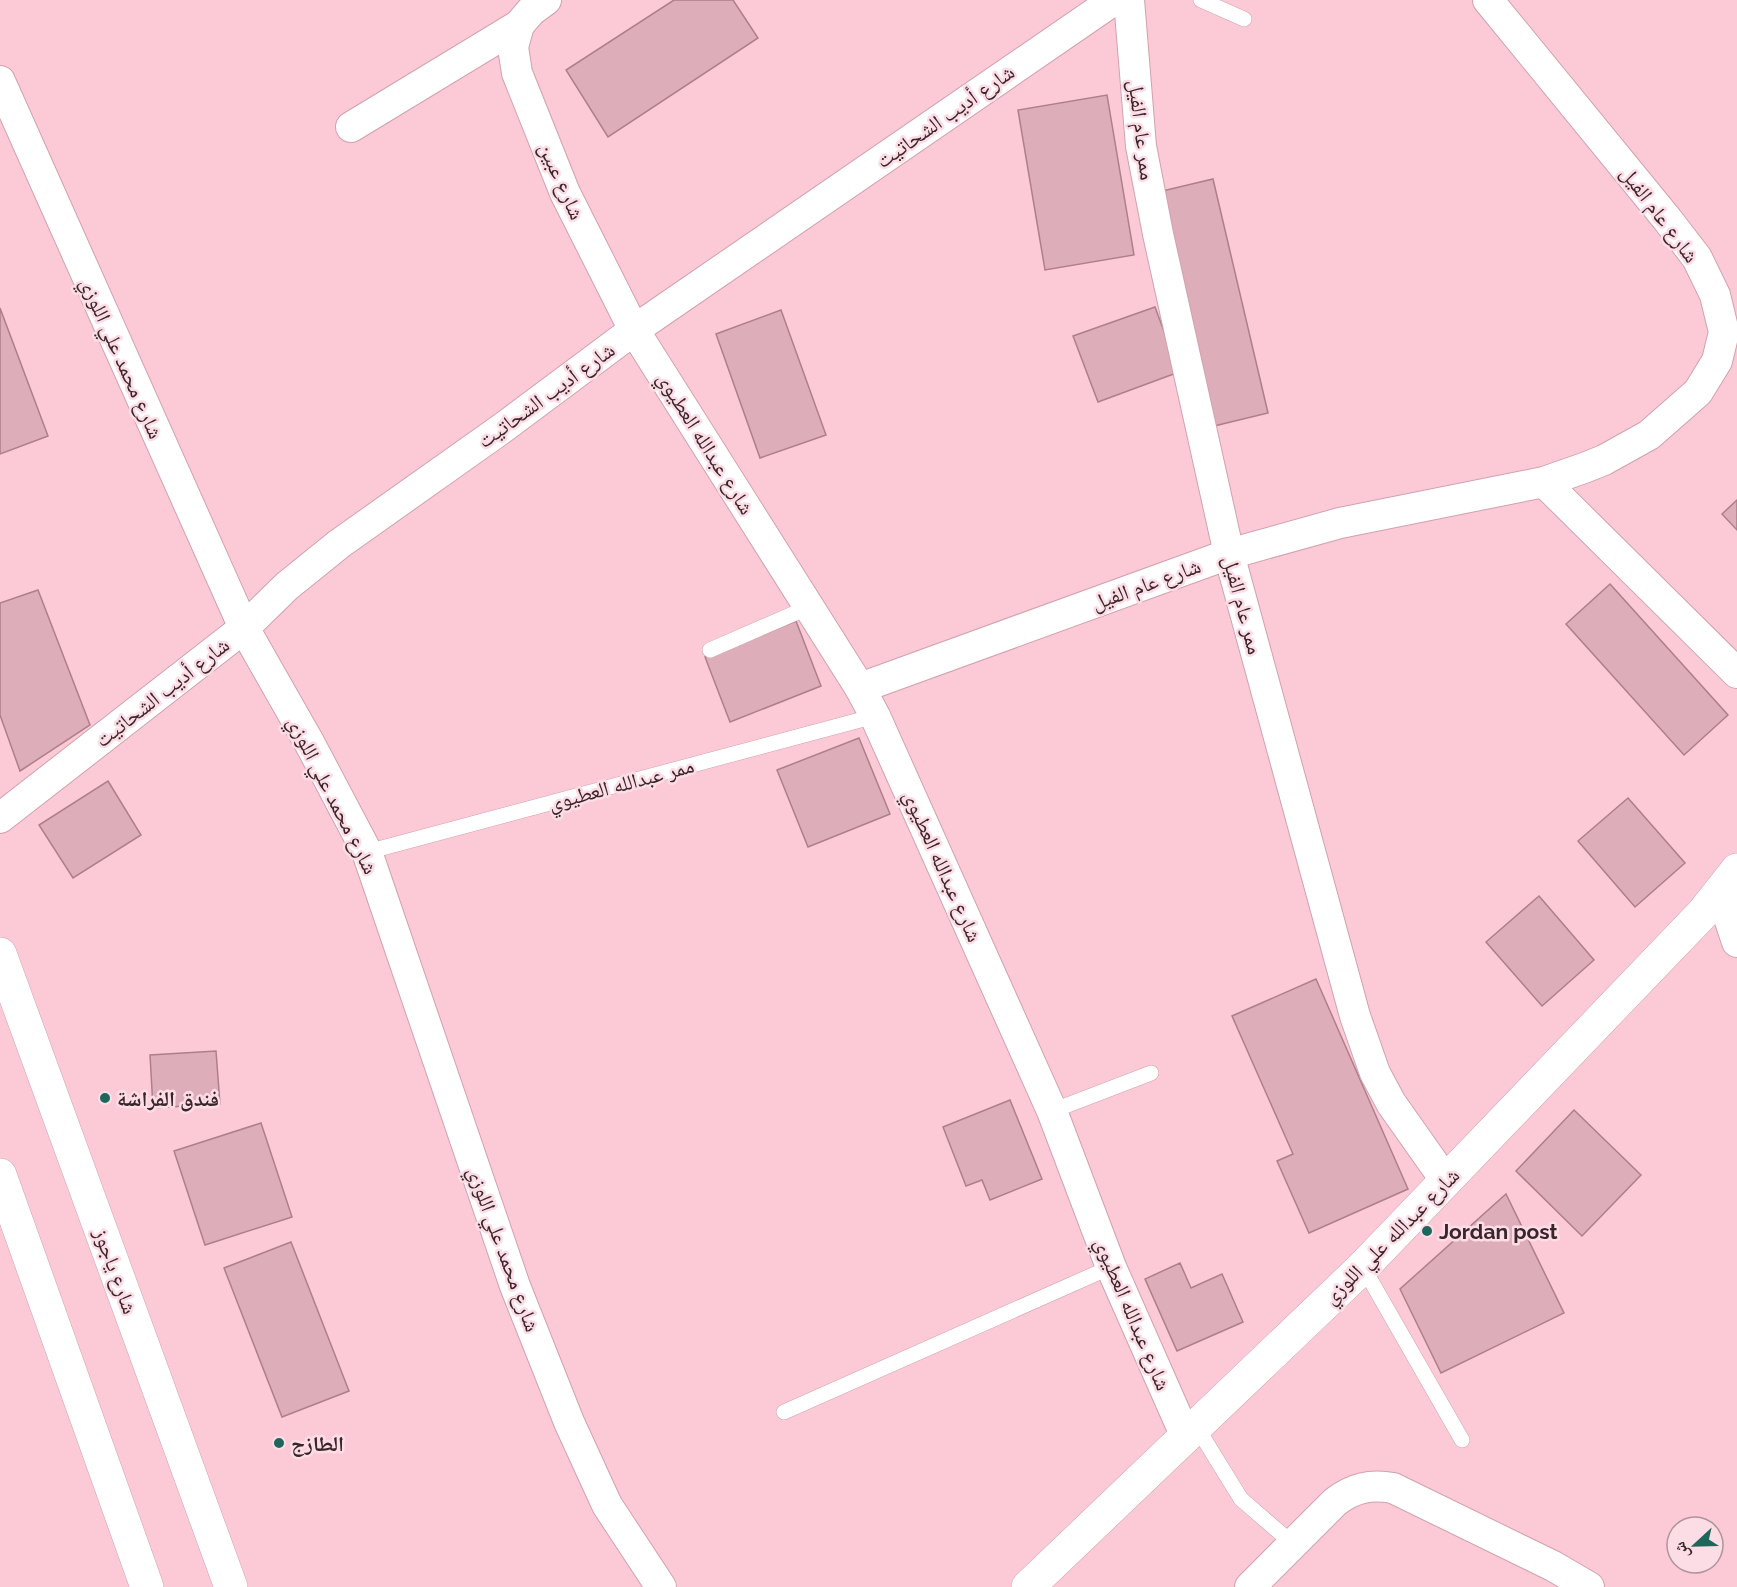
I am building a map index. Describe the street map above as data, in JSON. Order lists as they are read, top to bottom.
{
  "streets": {
    "main road": ["شارع عبدالله علي اللوزي", "شارع ياجوز"],
    "street": [
      "شارع أديب الشحاتيت",
      "ممر عام الفيل",
      "شارع عبين",
      "شارع عام الفيل",
      "شارع محمد علي اللوزي",
      "شارع عبدالله العطيوي"
    ],
    "lane": ["ممر عبدالله العطيوي"]
  },
  "crossings": [
    ["شارع أديب الشحاتيت", "شارع عبين"],
    ["شارع أديب الشحاتيت", "شارع محمد علي اللوزي"],
    ["شارع أديب الشحاتيت", "شارع عبدالله العطيوي"],
    ["ممر عام الفيل", "شارع عام الفيل"],
    ["ممر عام الفيل", "شارع عبدالله علي اللوزي"],
    ["شارع عبين", "شارع عبدالله العطيوي"],
    ["شارع عام الفيل", "شارع عبدالله العطيوي"],
    ["شارع محمد علي اللوزي", "ممر عبدالله العطيوي"],
    ["شارع عبدالله العطيوي", "ممر عبدالله العطيوي"],
    ["شارع عبدالله العطيوي", "شارع عبدالله علي اللوزي"]
  ],
  "places": ["فندق الفراشة", "Jordan post", "الطازج"],
  "north": "left"
}
